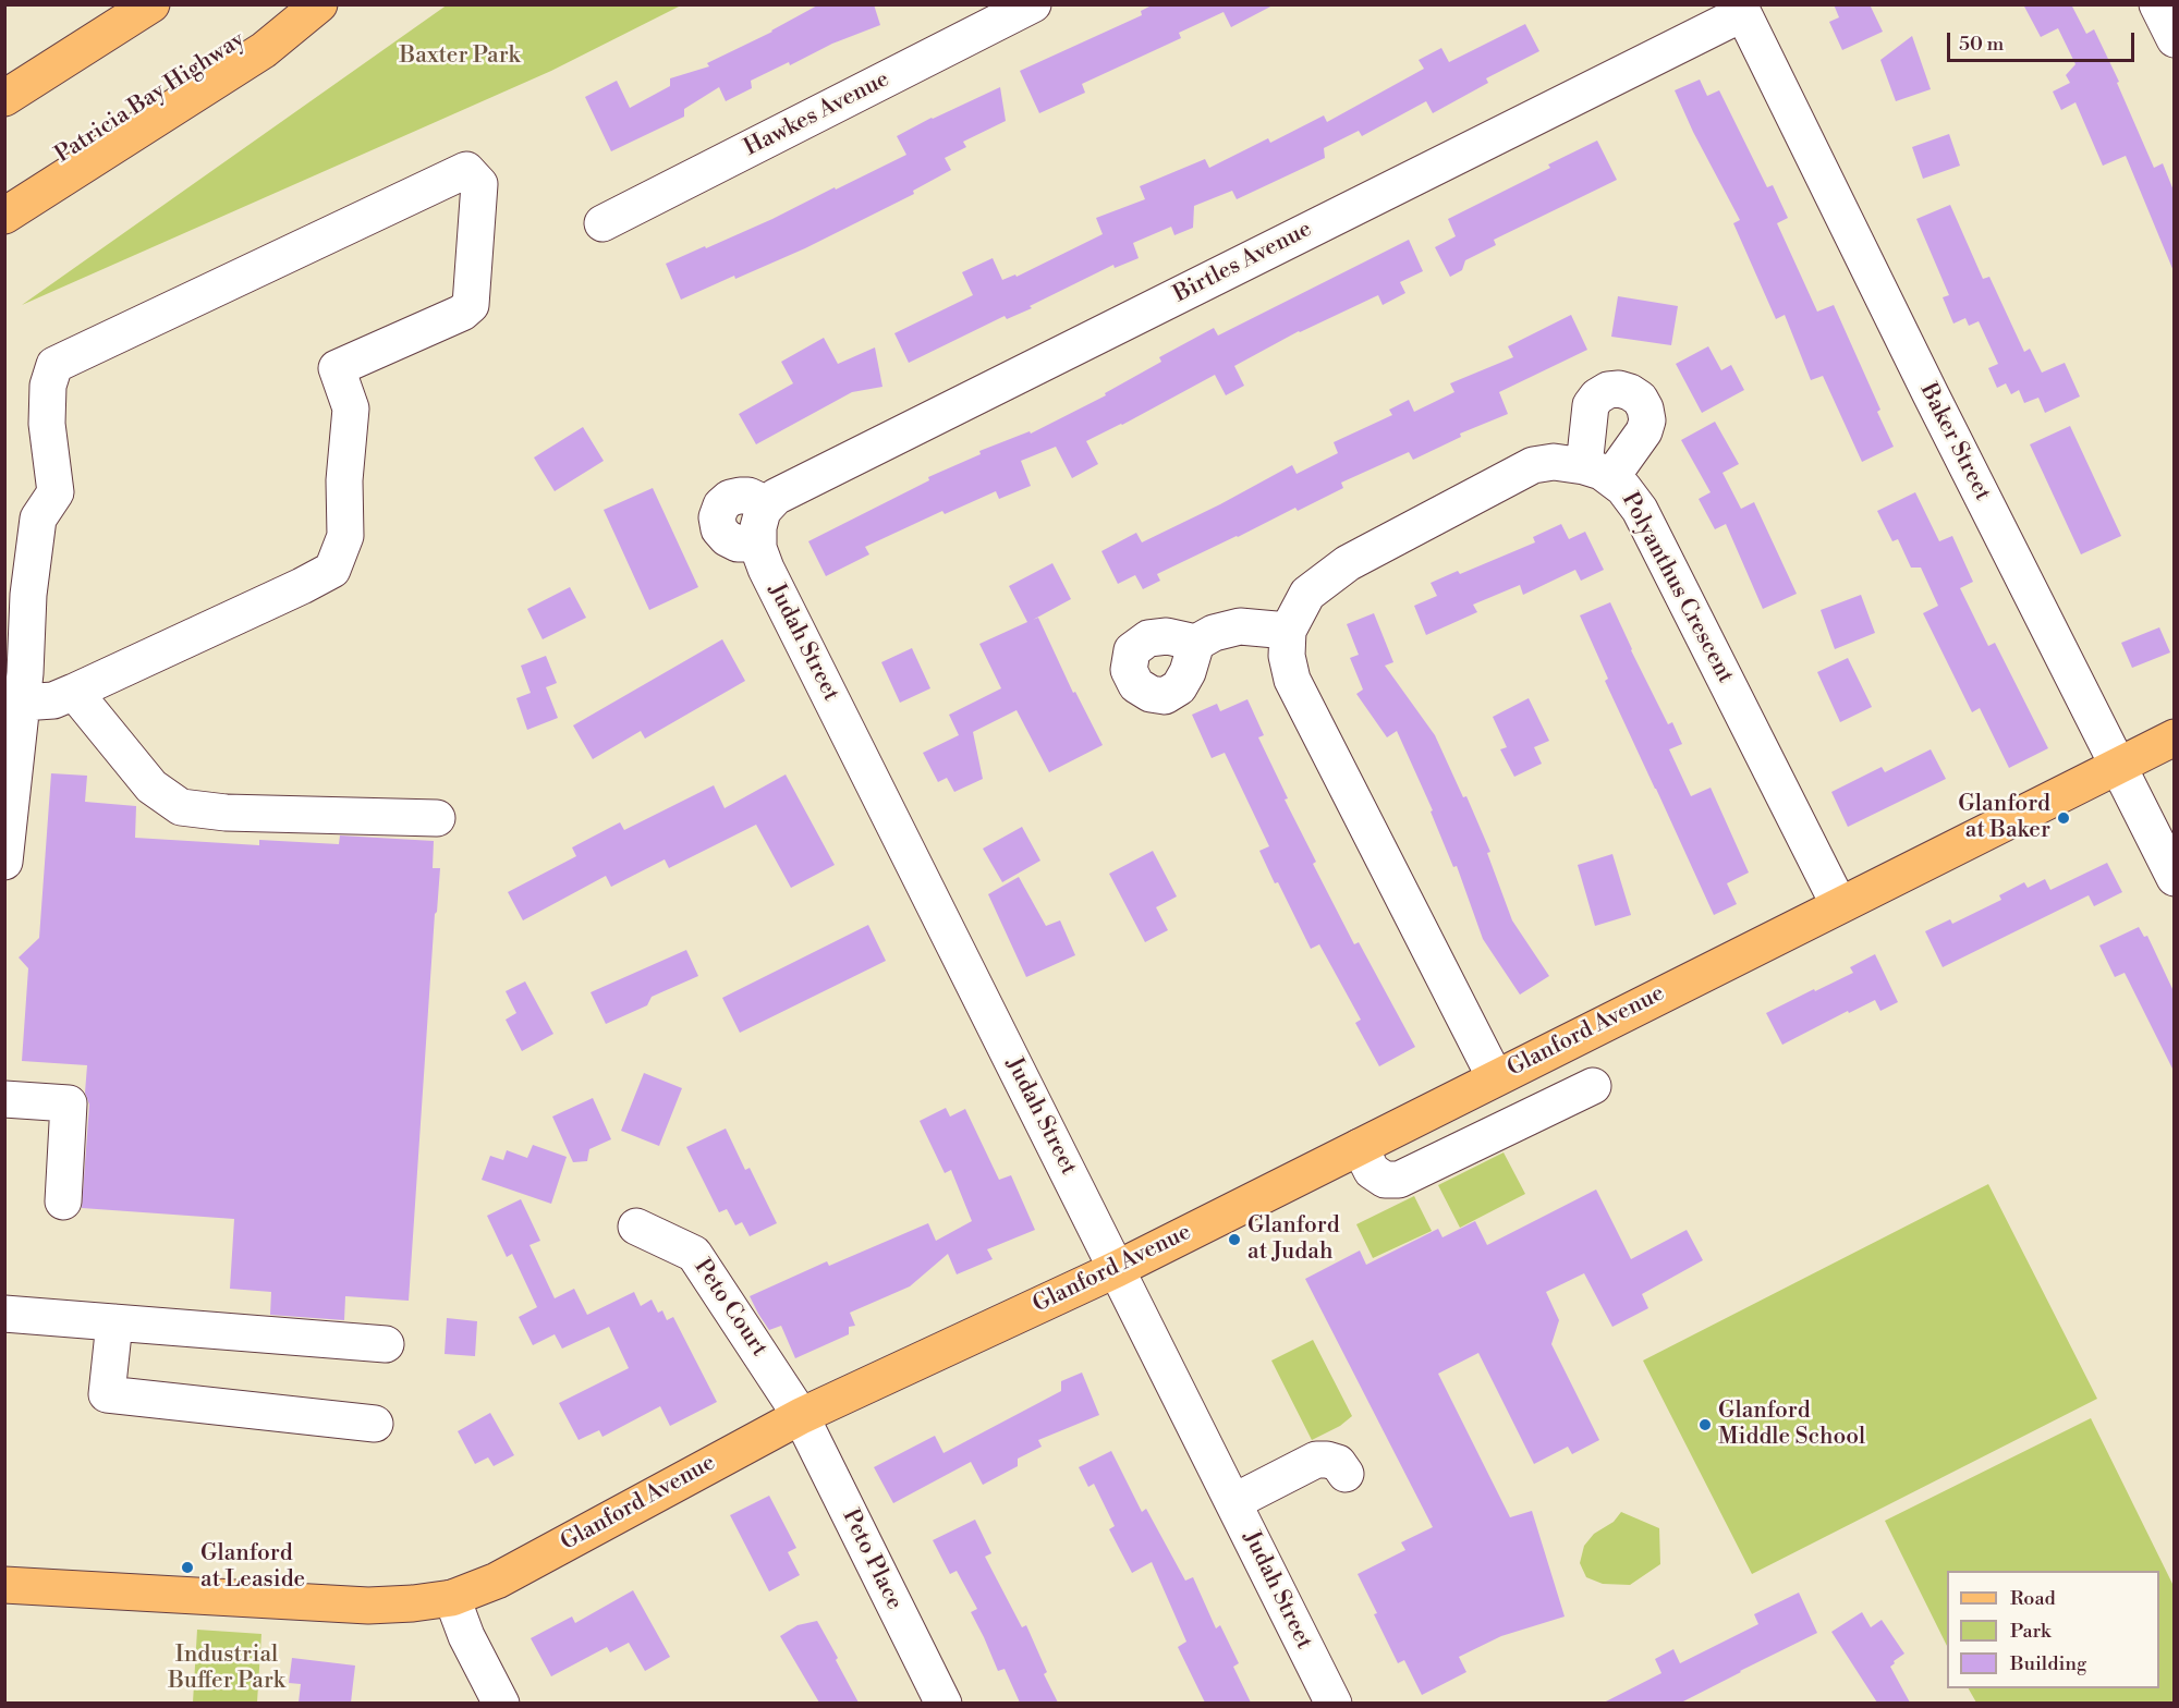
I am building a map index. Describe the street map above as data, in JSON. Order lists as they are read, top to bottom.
{
  "streets": {
    "main road": ["Patricia Bay Highway", "Glanford Avenue"],
    "street": [
      "Hawkes Avenue",
      "Birtles Avenue",
      "Baker Street",
      "Polyanthus Crescent",
      "Judah Street",
      "Peto Court",
      "Peto Place"
    ]
  },
  "crossings": [
    ["Birtles Avenue", "Baker Street"],
    ["Birtles Avenue", "Judah Street"],
    ["Baker Street", "Glanford Avenue"],
    ["Polyanthus Crescent", "Glanford Avenue"],
    ["Judah Street", "Glanford Avenue"],
    ["Glanford Avenue", "Peto Court"],
    ["Glanford Avenue", "Peto Place"],
    ["Peto Court", "Peto Place"]
  ],
  "parks": ["Baxter Park", "Industrial Buffer Park"],
  "places": [
    "Glanford at Baker",
    "Glanford at Judah",
    "Glanford Middle School",
    "Glanford at Leaside"
  ],
  "legend": ["Road", "Park", "Building"],
  "scale_bar": "50 m"
}
